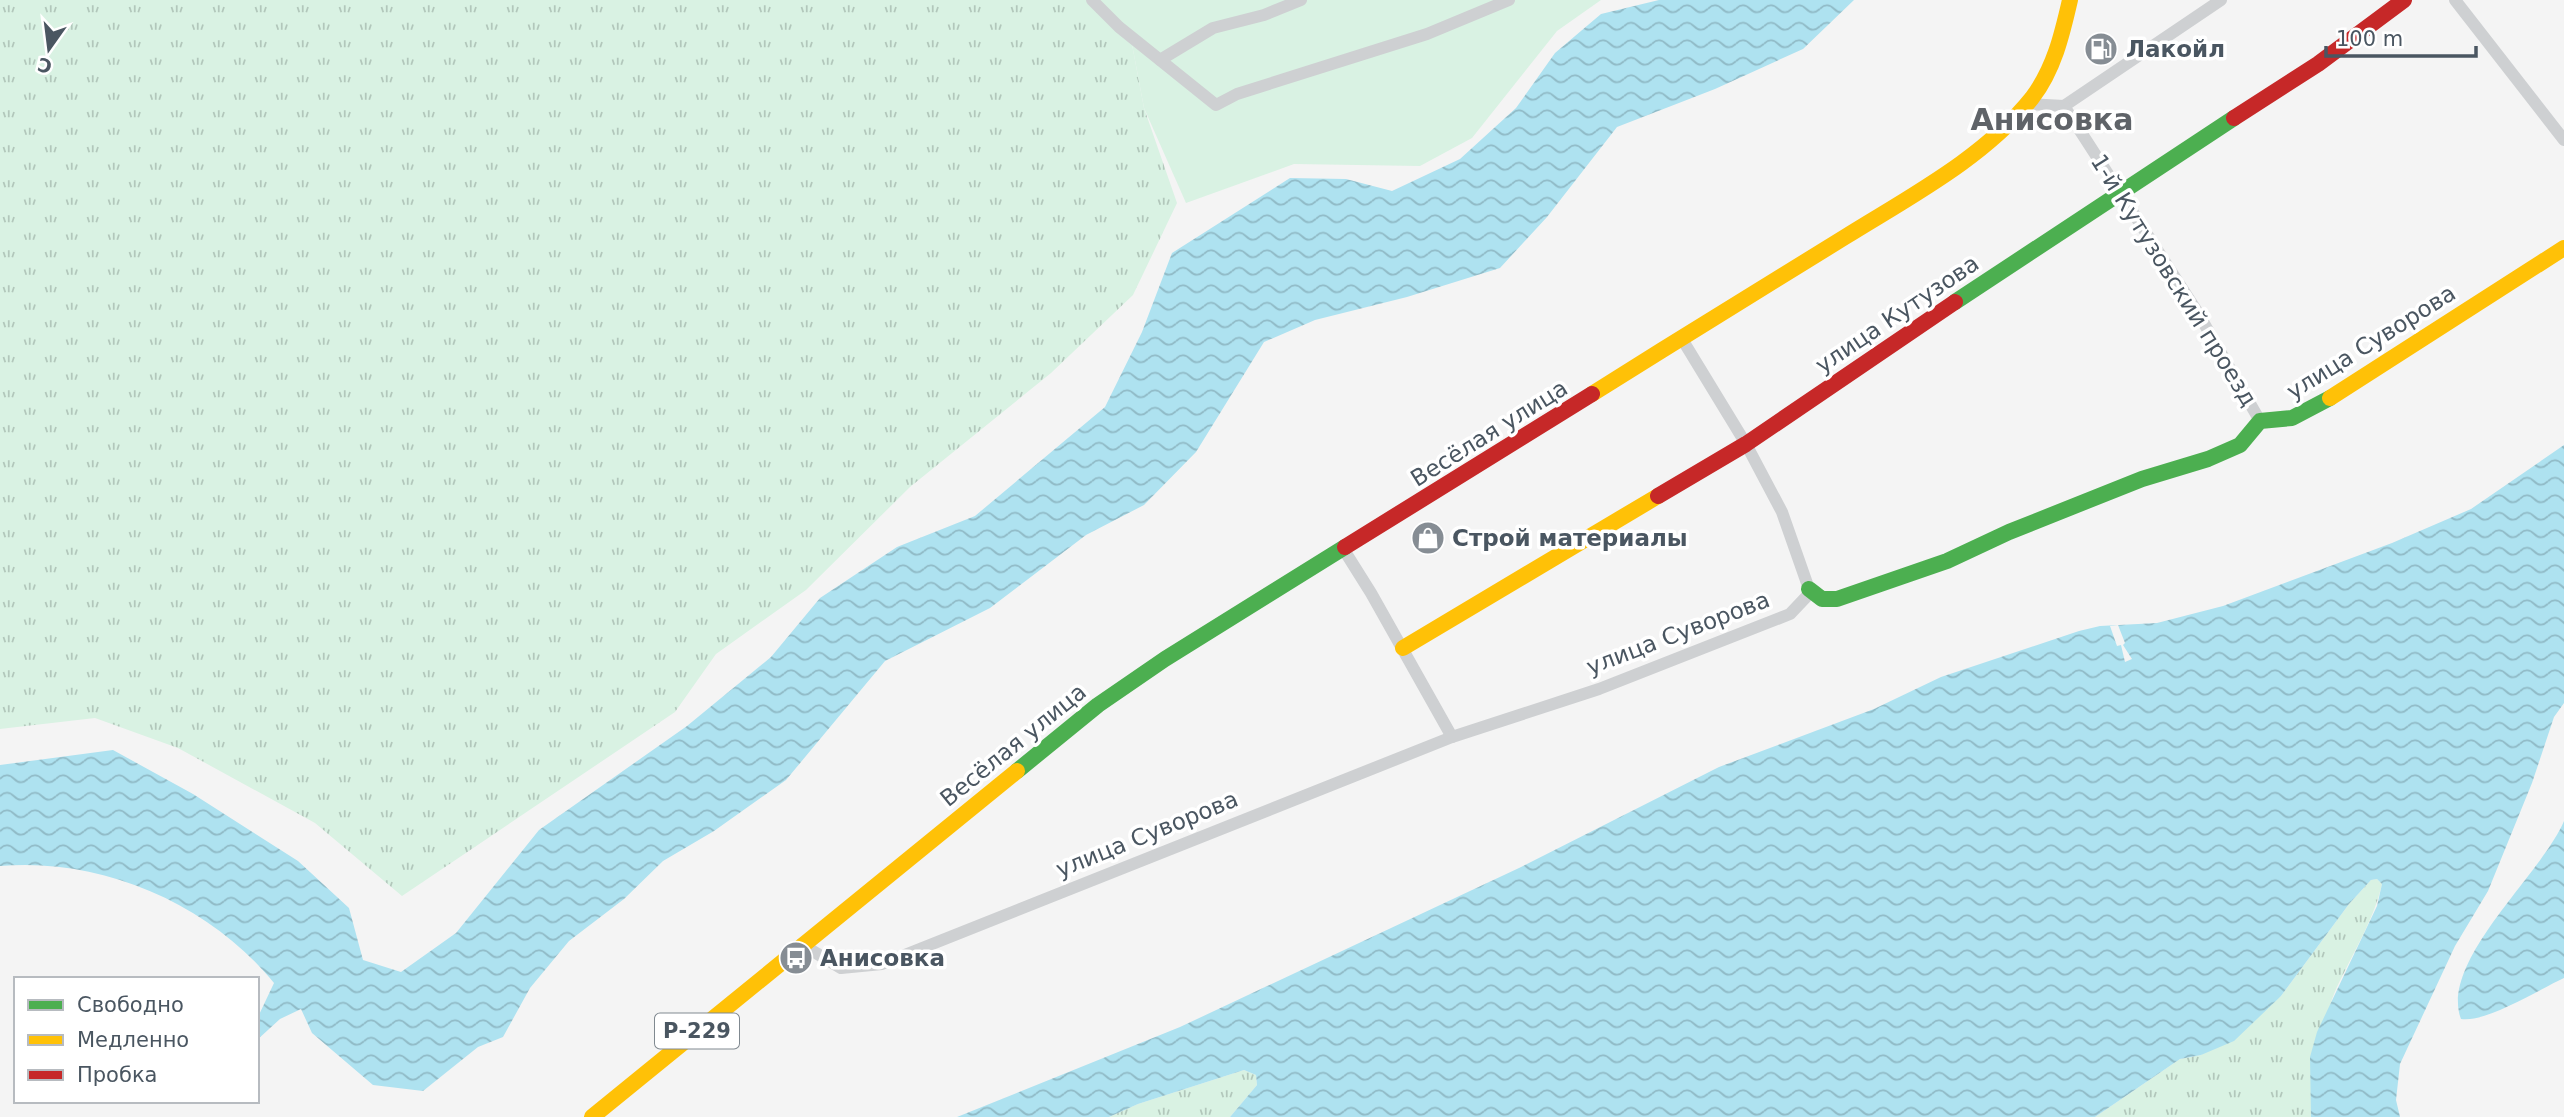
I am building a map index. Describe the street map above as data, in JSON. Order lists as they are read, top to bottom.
{
  "streets": {
    "street": [
      "1-й Кутузовский проезд",
      "улица Кутузова",
      "улица Суворова",
      "Весёлая улица",
      "Р-229"
    ]
  },
  "crossings": [
    ["1-й Кутузовский проезд", "улица Кутузова"],
    ["1-й Кутузовский проезд", "улица Суворова"],
    ["улица Суворова", "Весёлая улица"],
    ["улица Суворова", "Р-229"],
    ["Весёлая улица", "Р-229"]
  ],
  "districts": ["Анисовка"],
  "places": {
    "fuel station": ["Лакойл"],
    "shop": ["Строй материалы"],
    "bus stop": ["Анисовка"]
  },
  "legend": ["Свободно", "Медленно", "Пробка"],
  "scale_bar": "100 m",
  "north": "bottom"
}
